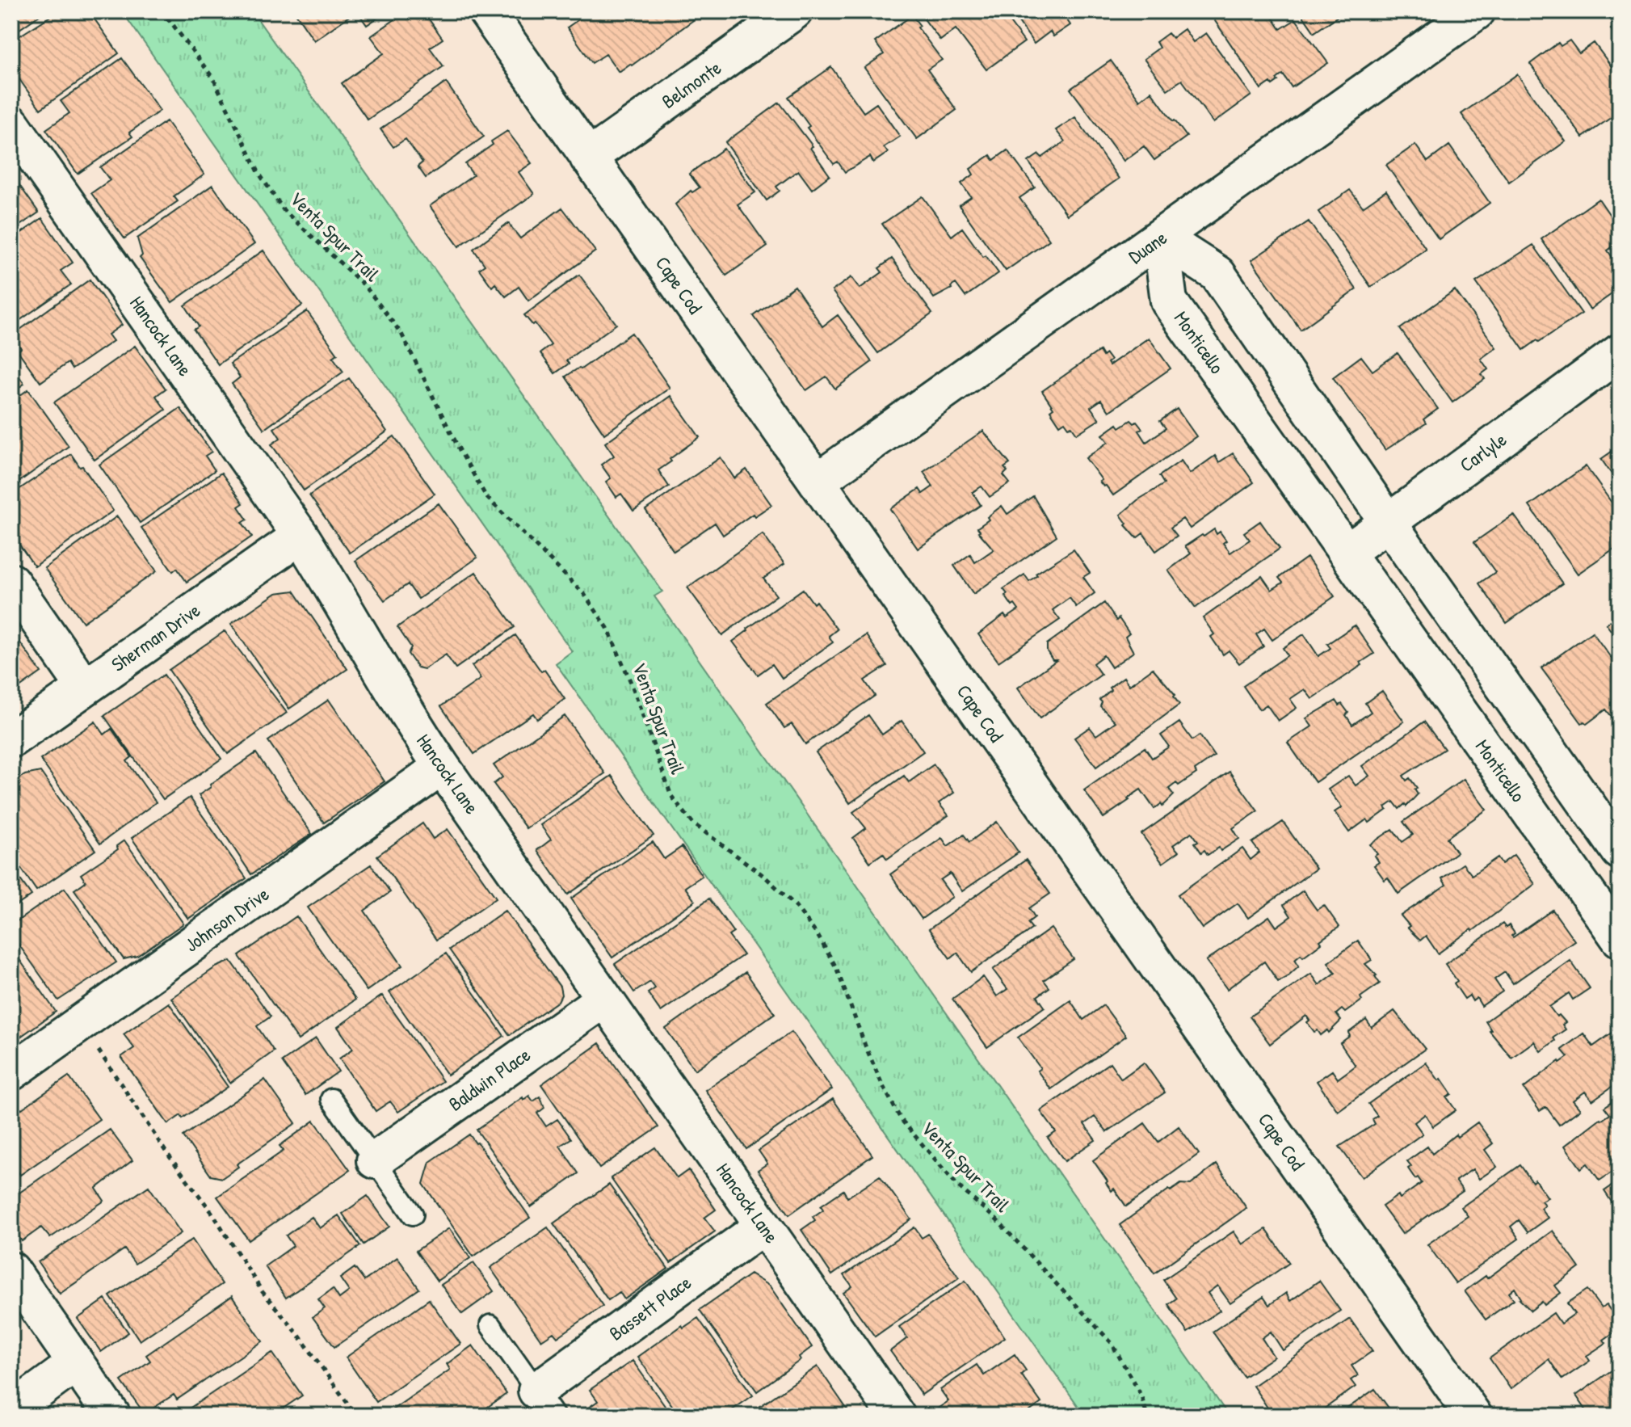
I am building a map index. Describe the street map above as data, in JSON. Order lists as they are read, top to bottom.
{
  "streets": {
    "street": [
      "Belmonte",
      "Duane",
      "Cape Cod",
      "Hancock Lane",
      "Monticello",
      "Carlyle",
      "Sherman Drive",
      "Johnson Drive",
      "Baldwin Place",
      "Bassett Place"
    ],
    "path": ["Venta Spur Trail"]
  },
  "crossings": [
    ["Belmonte", "Cape Cod"],
    ["Duane", "Cape Cod"],
    ["Duane", "Monticello"],
    ["Hancock Lane", "Sherman Drive"],
    ["Hancock Lane", "Johnson Drive"],
    ["Hancock Lane", "Baldwin Place"],
    ["Hancock Lane", "Bassett Place"],
    ["Monticello", "Carlyle"]
  ]
}
